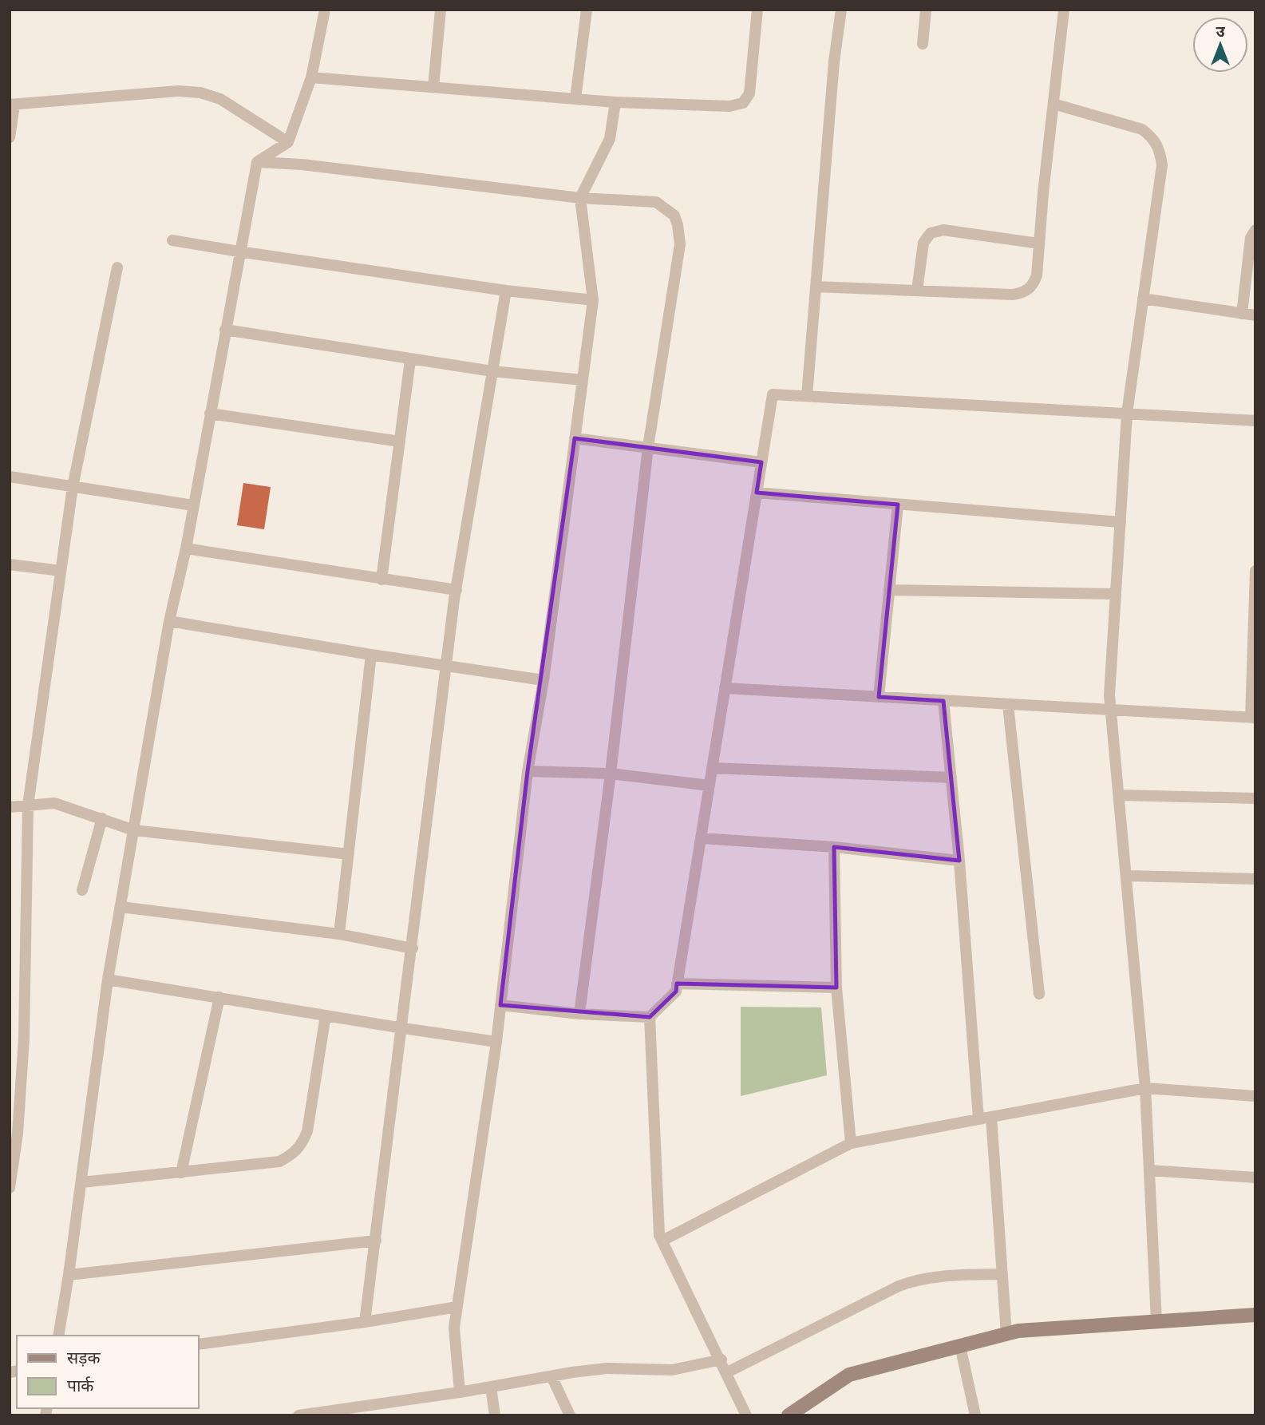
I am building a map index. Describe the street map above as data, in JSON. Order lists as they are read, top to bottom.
{
  "legend": ["सड़क", "पार्क"],
  "north": "top"
}
